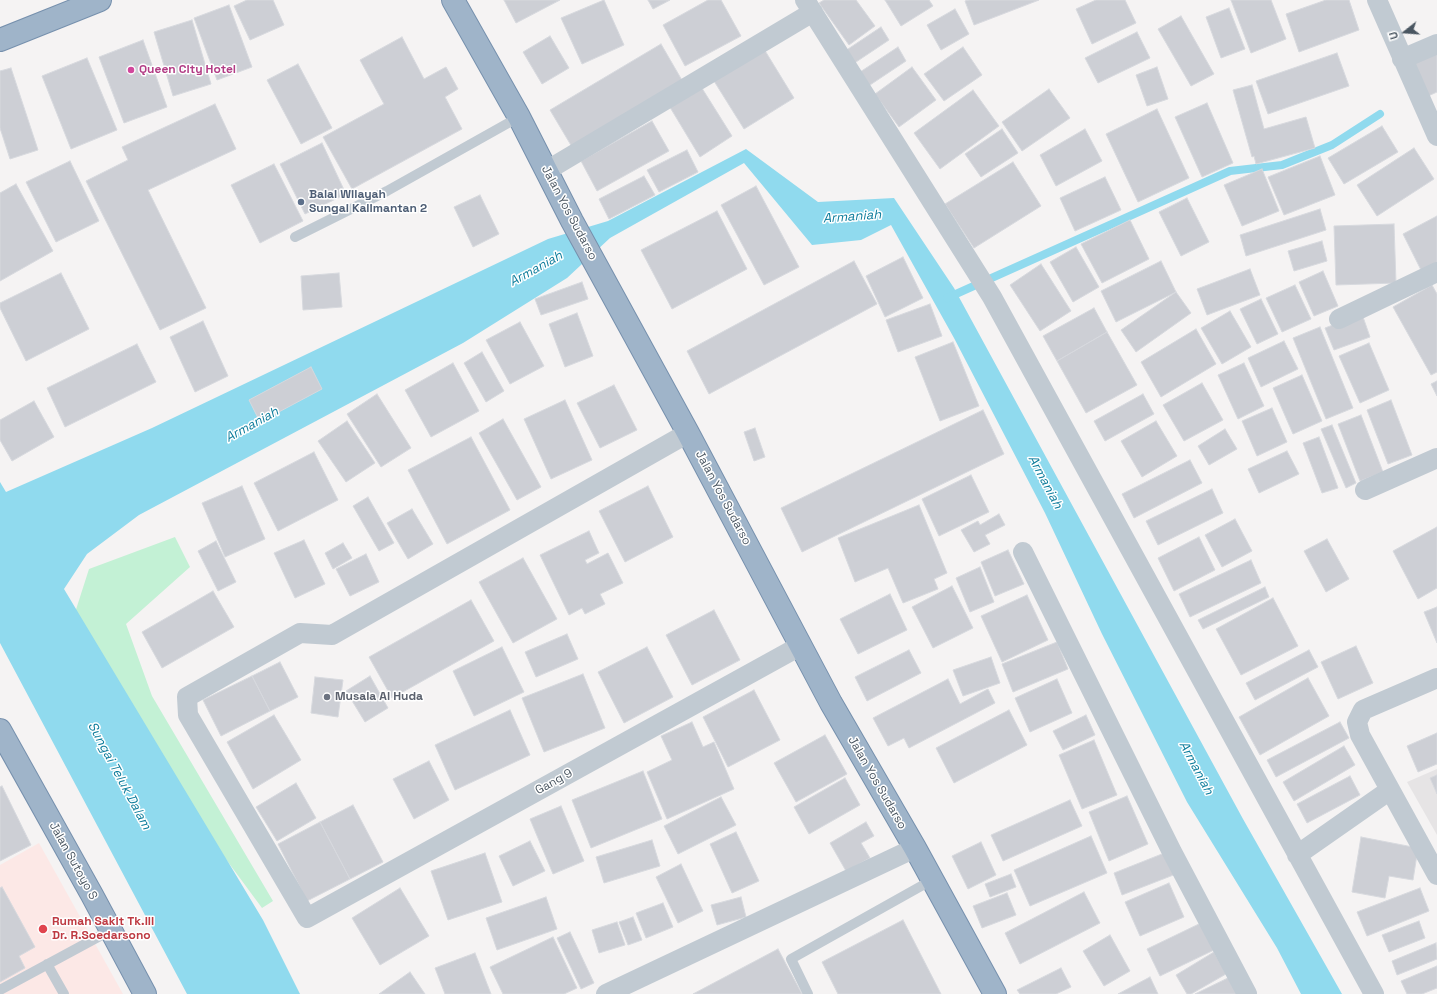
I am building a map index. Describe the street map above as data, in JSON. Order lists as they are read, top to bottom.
{
  "streets": {
    "highway": ["Jalan Yos Sudarso", "Jalan Sutoyo S"],
    "street": ["Gang 9"]
  },
  "crossings": [
    ["Jalan Yos Sudarso", "Gang 9"]
  ],
  "water": ["Armaniah", "Sungai Teluk Dalam"],
  "places": [
    "Queen City Hotel",
    "Balai Wilayah Sungai Kalimantan 2",
    "Musala Al Huda",
    "Rumah Sakit Tk.III Dr. R.Soedarsono"
  ],
  "north": "left"
}
